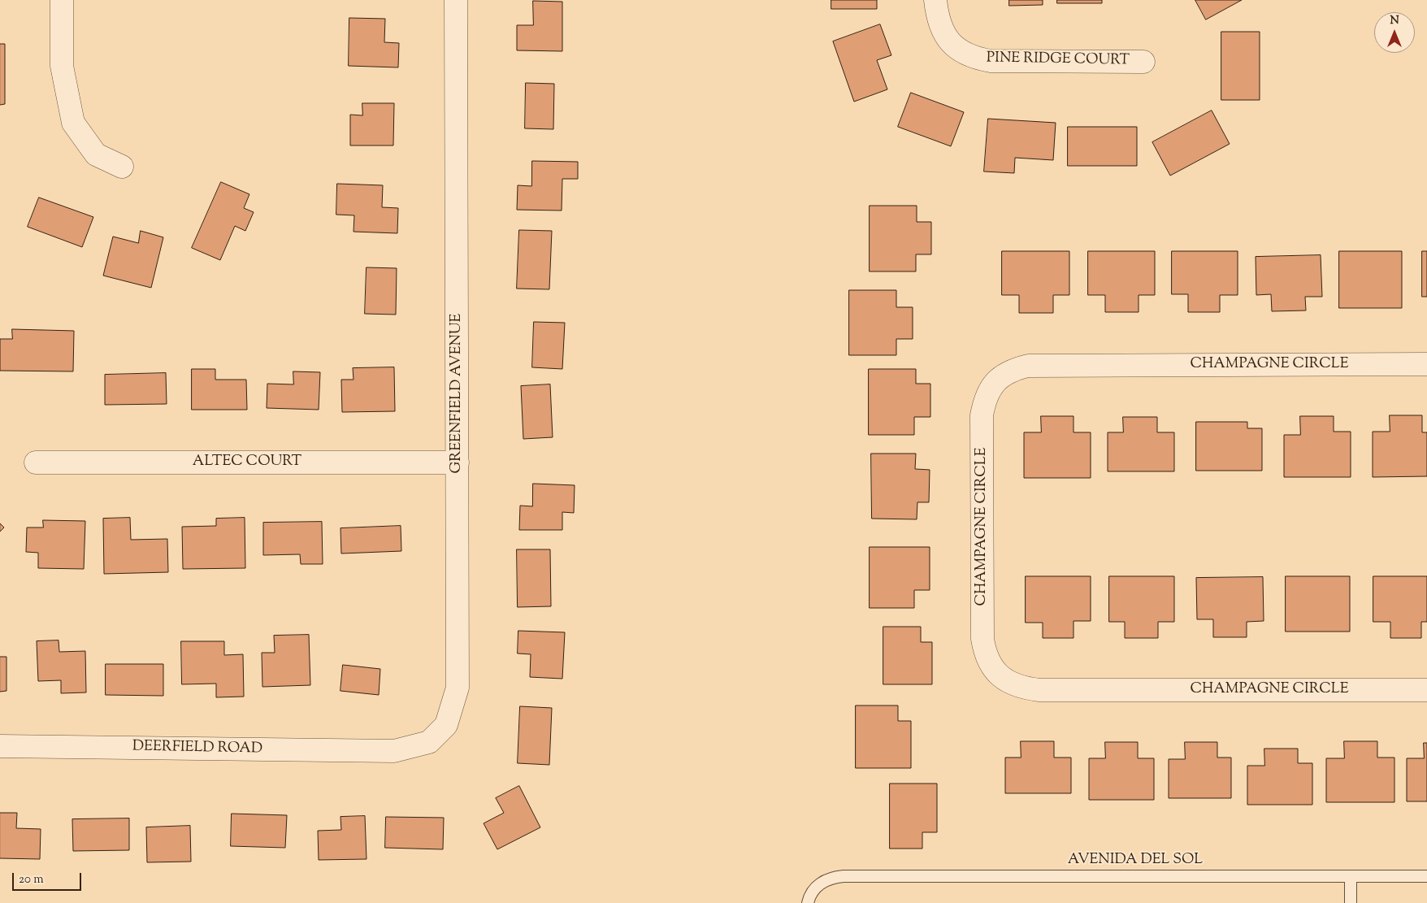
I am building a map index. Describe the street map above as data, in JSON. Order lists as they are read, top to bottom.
{
  "streets": {
    "street": [
      "PINE RIDGE COURT",
      "CHAMPAGNE CIRCLE",
      "GREENFIELD AVENUE",
      "ALTEC COURT",
      "DEERFIELD ROAD"
    ],
    "lane": ["AVENIDA DEL SOL"]
  },
  "crossings": [
    ["GREENFIELD AVENUE", "ALTEC COURT"],
    ["GREENFIELD AVENUE", "DEERFIELD ROAD"]
  ],
  "scale_bar": "20 m",
  "north": "top"
}
